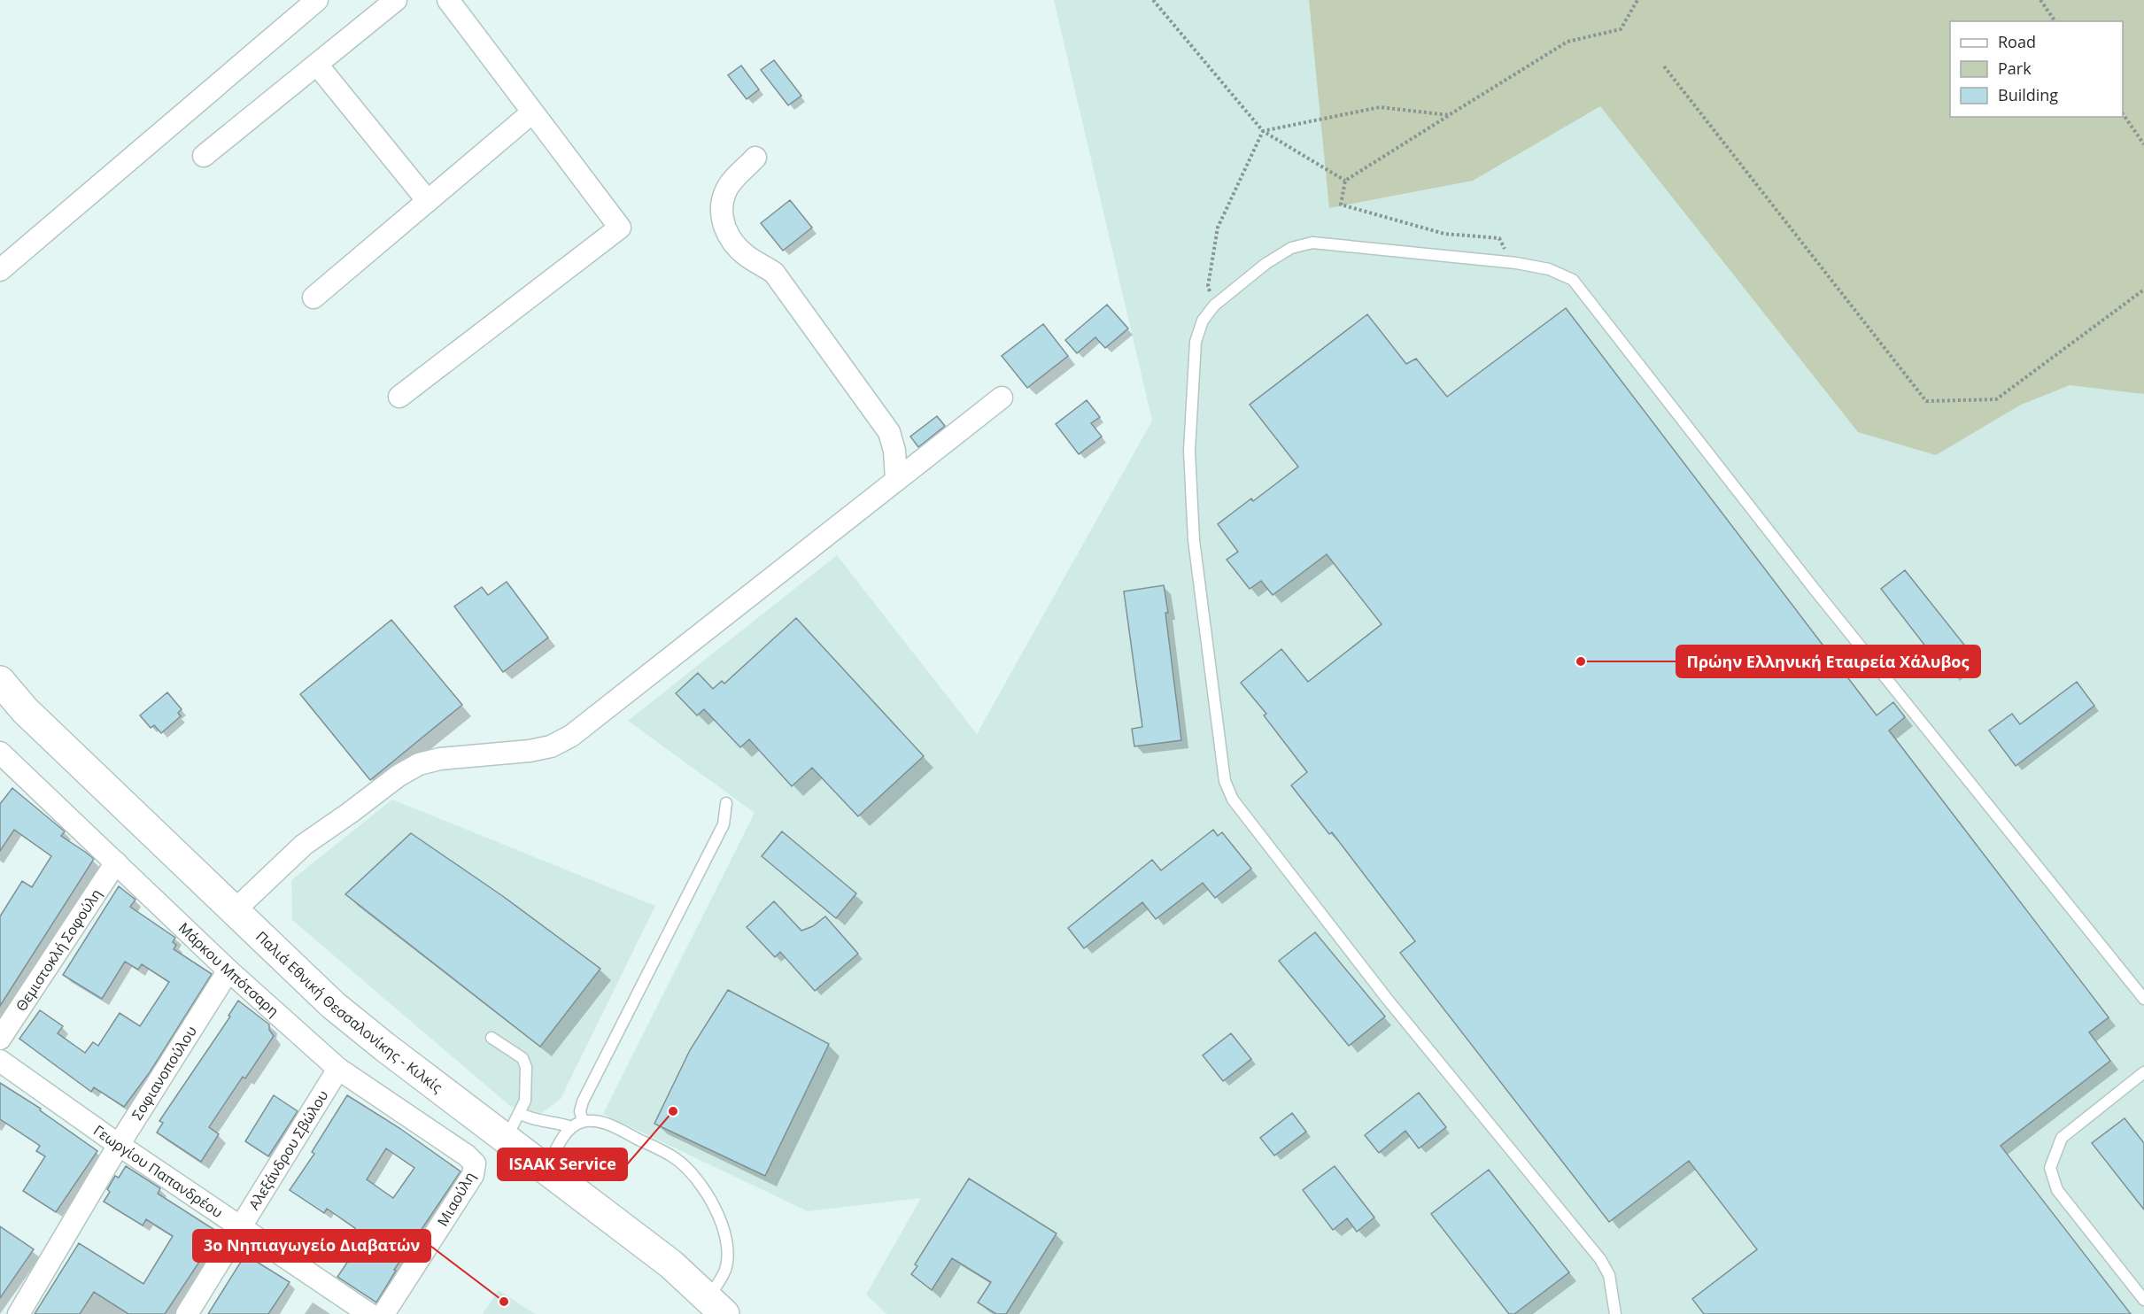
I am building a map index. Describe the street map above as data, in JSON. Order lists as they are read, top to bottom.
{
  "streets": {
    "main road": ["Παλιά Εθνική Θεσσαλονίκης - Κιλκίς"],
    "street": [
      "Θεμιστοκλή Σοφούλη",
      "Μάρκου Μπότσαρη",
      "Σοφιανοπούλου",
      "Αλεξάνδρου Σβώλου",
      "Γεωργίου Παπανδρέου",
      "Μιαούλη"
    ]
  },
  "crossings": [
    ["Θεμιστοκλή Σοφούλη", "Μάρκου Μπότσαρη"],
    ["Μάρκου Μπότσαρη", "Σοφιανοπούλου"],
    ["Μάρκου Μπότσαρη", "Αλεξάνδρου Σβώλου"],
    ["Μάρκου Μπότσαρη", "Μιαούλη"],
    ["Σοφιανοπούλου", "Γεωργίου Παπανδρέου"],
    ["Αλεξάνδρου Σβώλου", "Γεωργίου Παπανδρέου"]
  ],
  "places": ["Πρώην Ελληνική Εταιρεία Χάλυβος", "ISAAK Service", "3ο Νηπιαγωγείο Διαβατών"],
  "legend": ["Road", "Park", "Building"]
}
